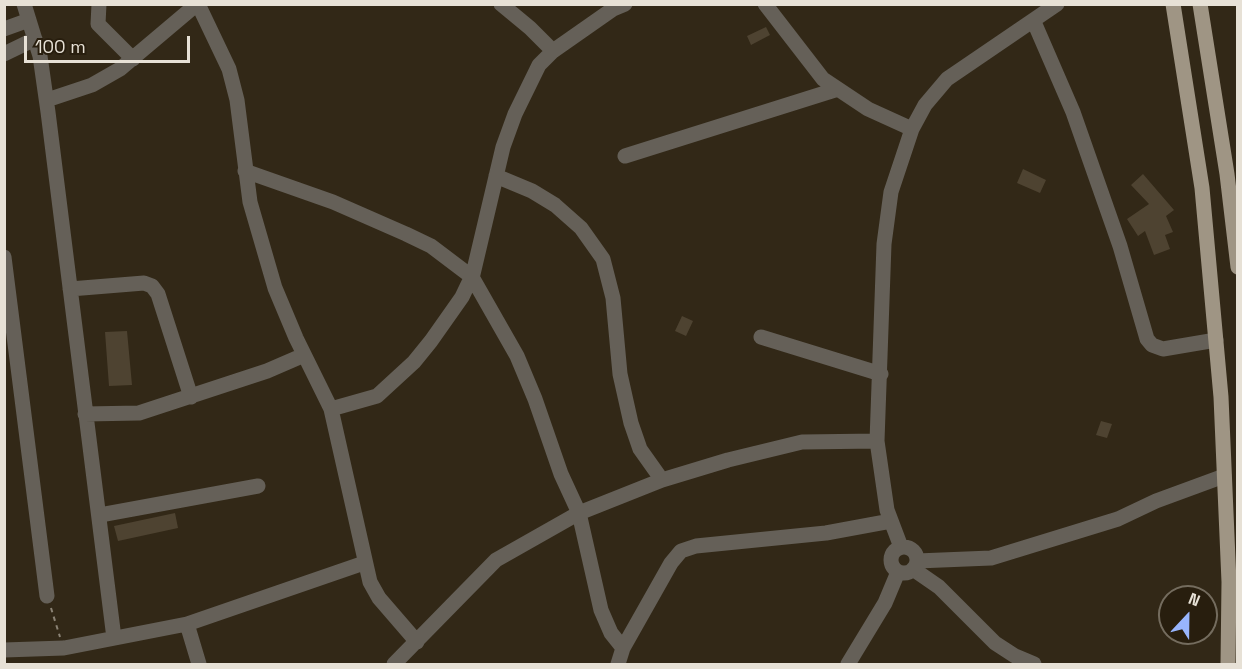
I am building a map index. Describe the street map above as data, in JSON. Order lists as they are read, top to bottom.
{
  "scale_bar": "100 m",
  "north": "top"
}
